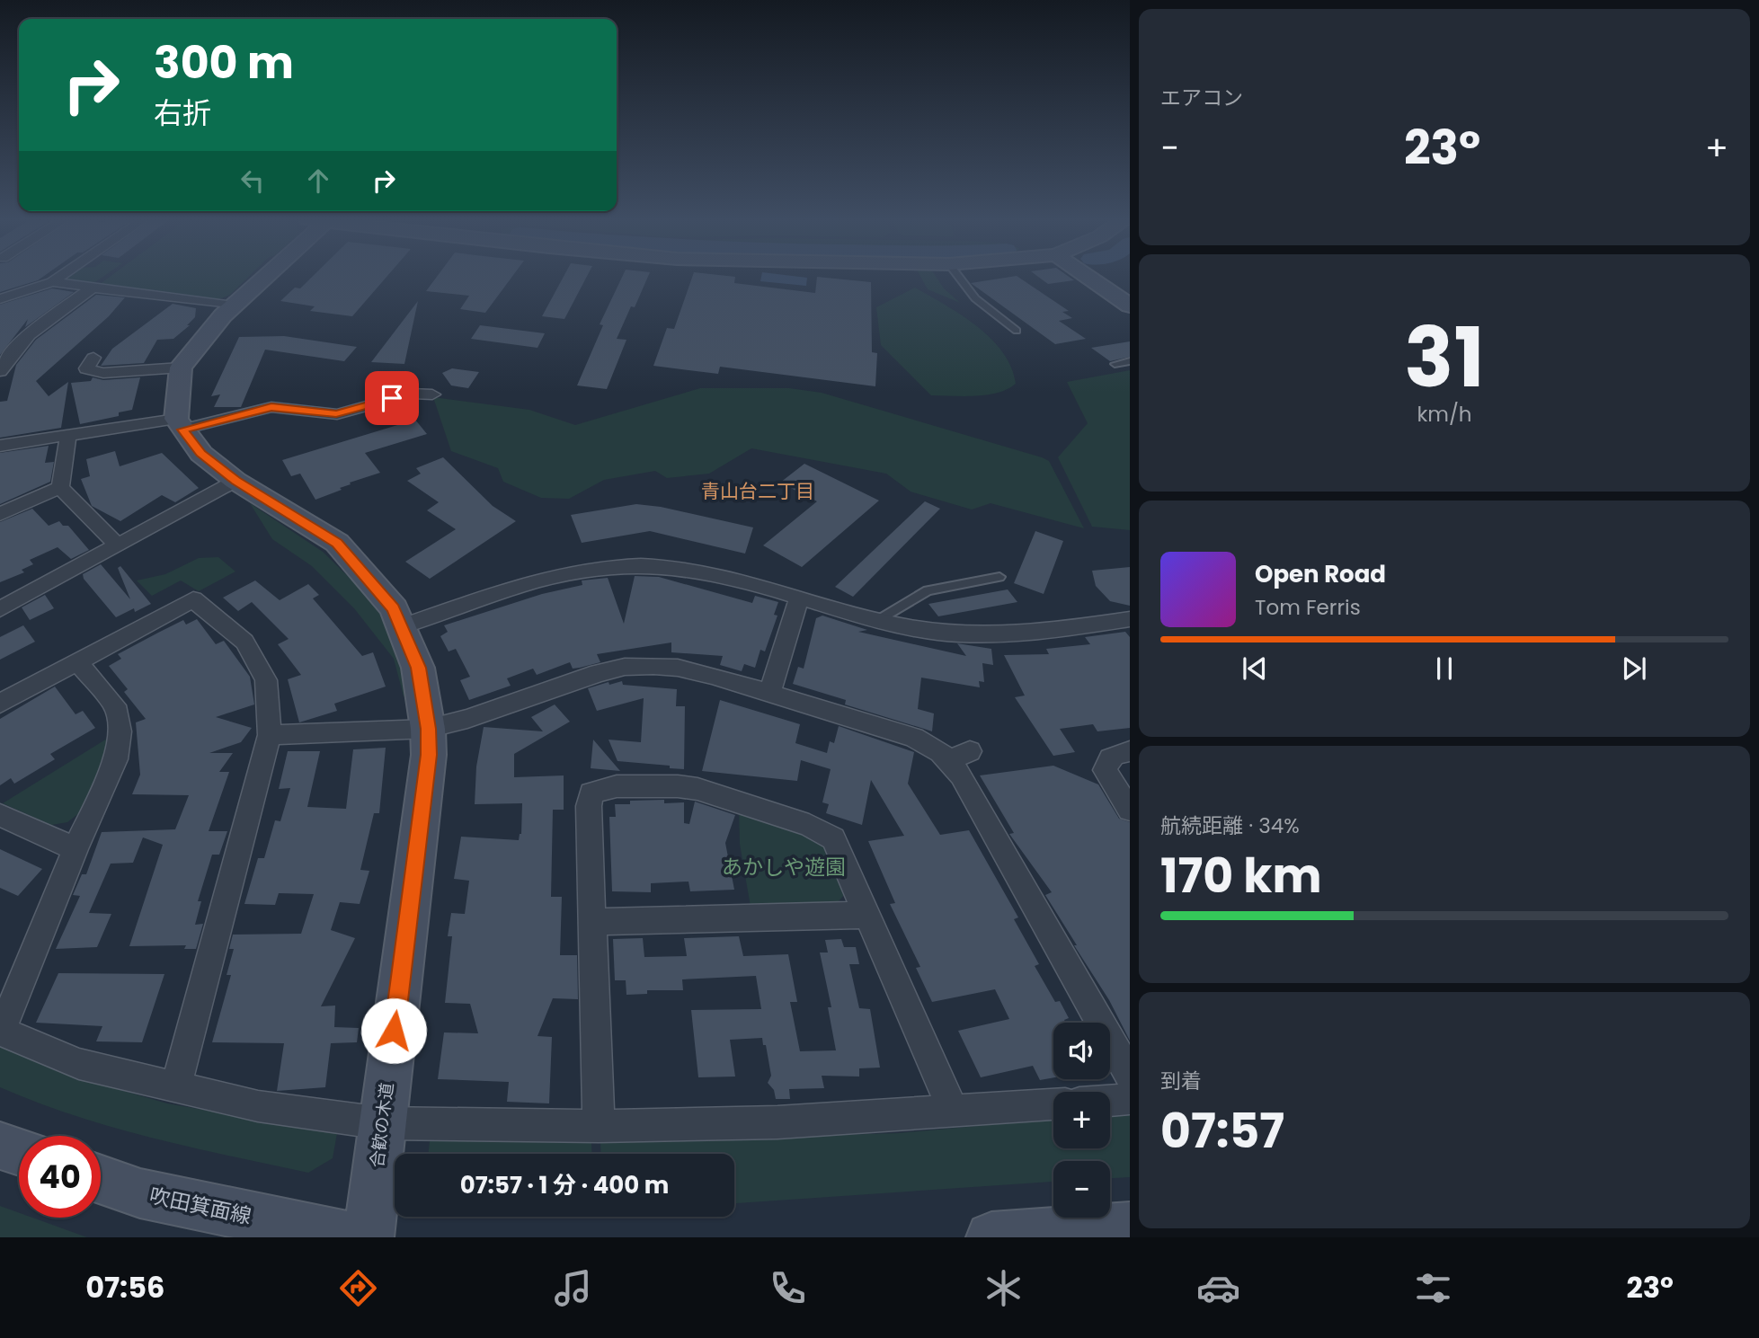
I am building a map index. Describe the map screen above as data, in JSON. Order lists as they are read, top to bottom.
{
  "streets": {
    "street": ["合歓の木道", "吹田箕面線"]
  },
  "districts": ["青山台二丁目"],
  "parks": ["あかしや遊園"],
  "page": {
    "tile": [
      "エアコン",
      ["31", "km/h"],
      ["航続距離 · 34%", "170 km"],
      ["到着", "07:57"]
    ],
    "turn": ["300 m", "右折"],
    "heat": ["−", "23°", "+"],
    "song": ["Open Road", "Tom Ferris"],
    "map_buttons": ["+", "−"],
    "limit": "40",
    "trip": "07:57 · 1 分 · 400 m",
    "tabs": ["07:56", "23°"]
  }
}
